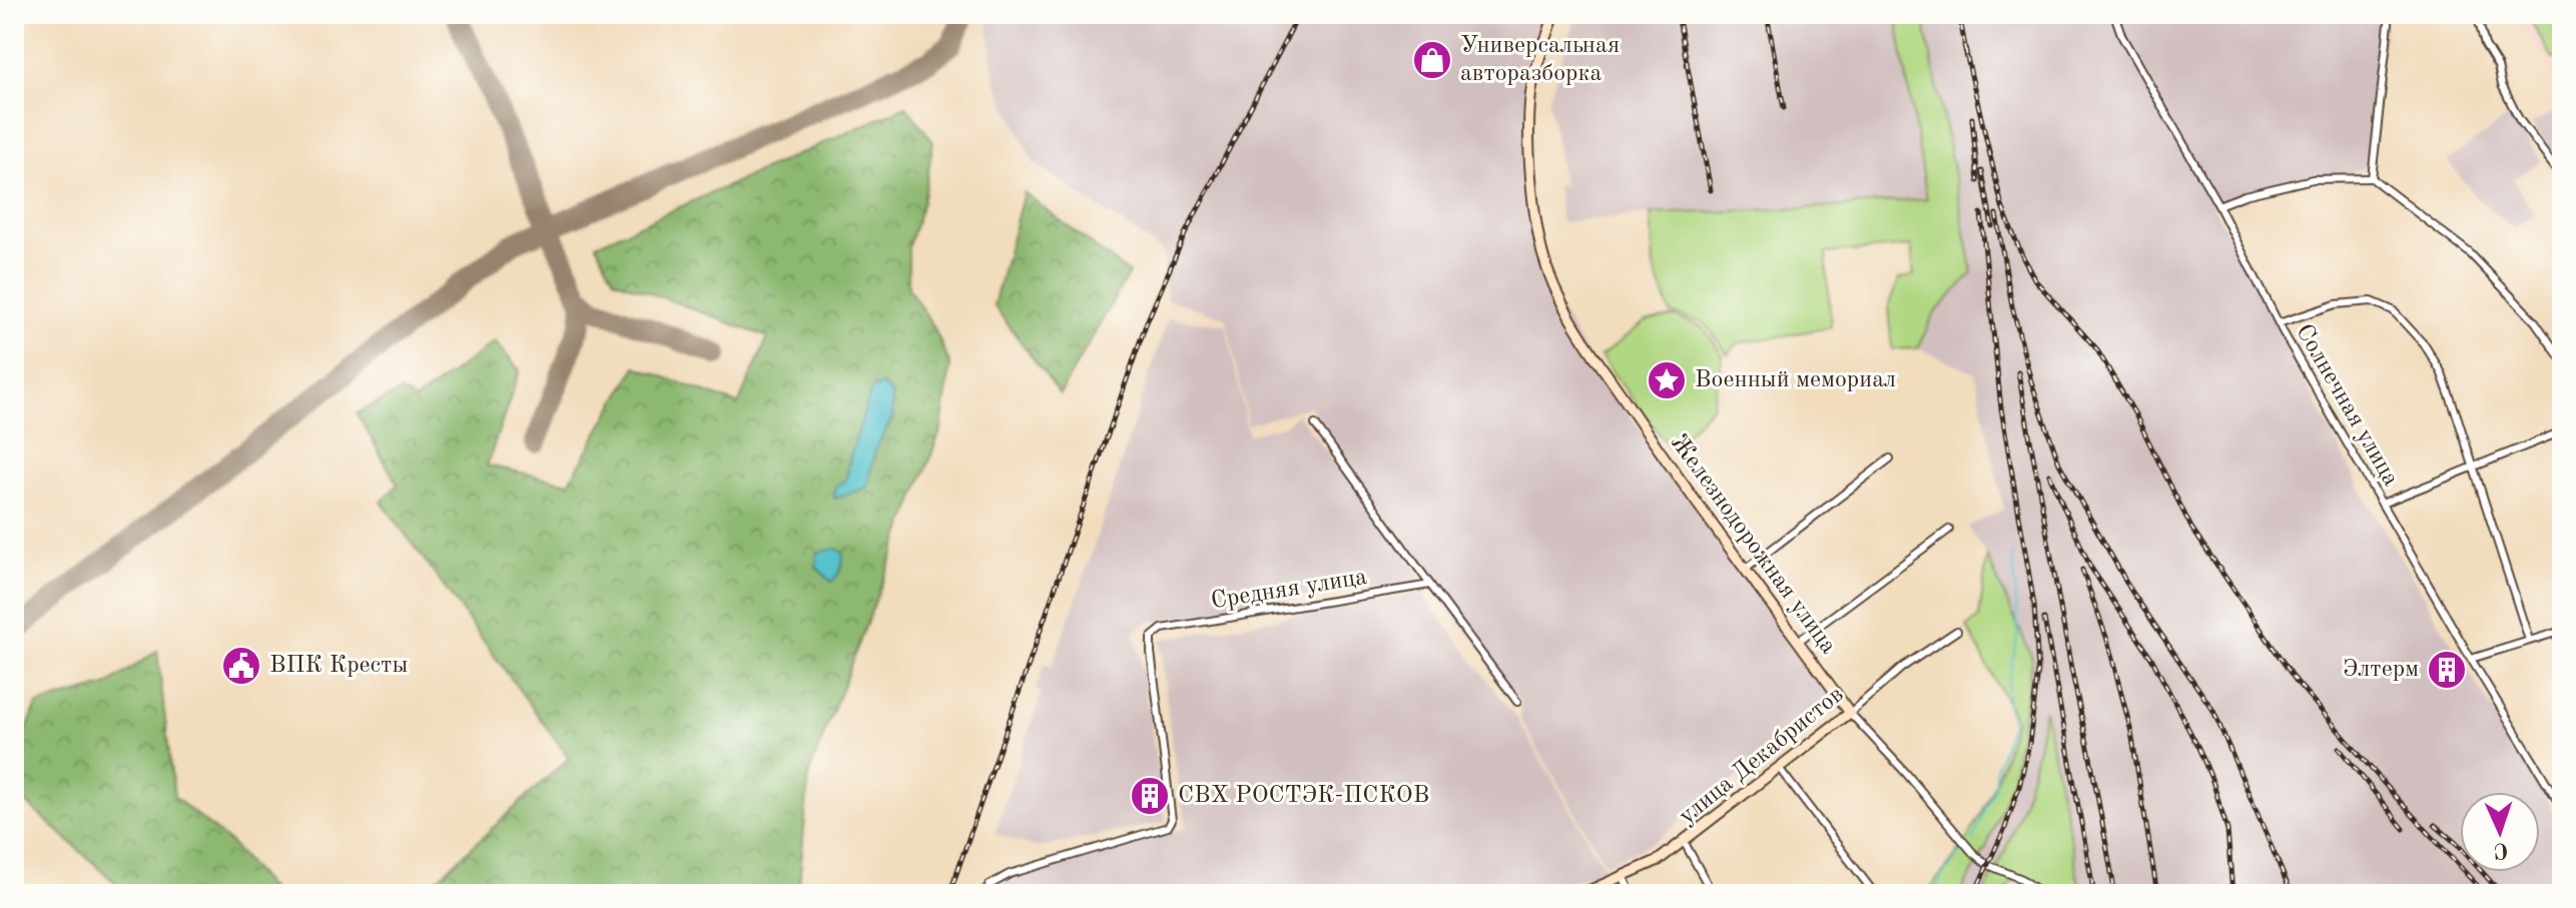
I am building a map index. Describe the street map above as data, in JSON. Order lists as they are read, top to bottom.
{
  "streets": {
    "street": [
      "Солнечная улица",
      "Железнодорожная улица",
      "Средняя улица",
      "улица Декабристов"
    ]
  },
  "crossings": [
    ["Железнодорожная улица", "улица Декабристов"]
  ],
  "places": {
    "shop": ["Универсальная авторазборка"],
    "place": ["Военный мемориал"],
    "public building": ["ВПК Кресты"],
    "building": ["Элтерм", "СВХ РОСТЭК-ПСКОВ"]
  },
  "north": "bottom"
}
